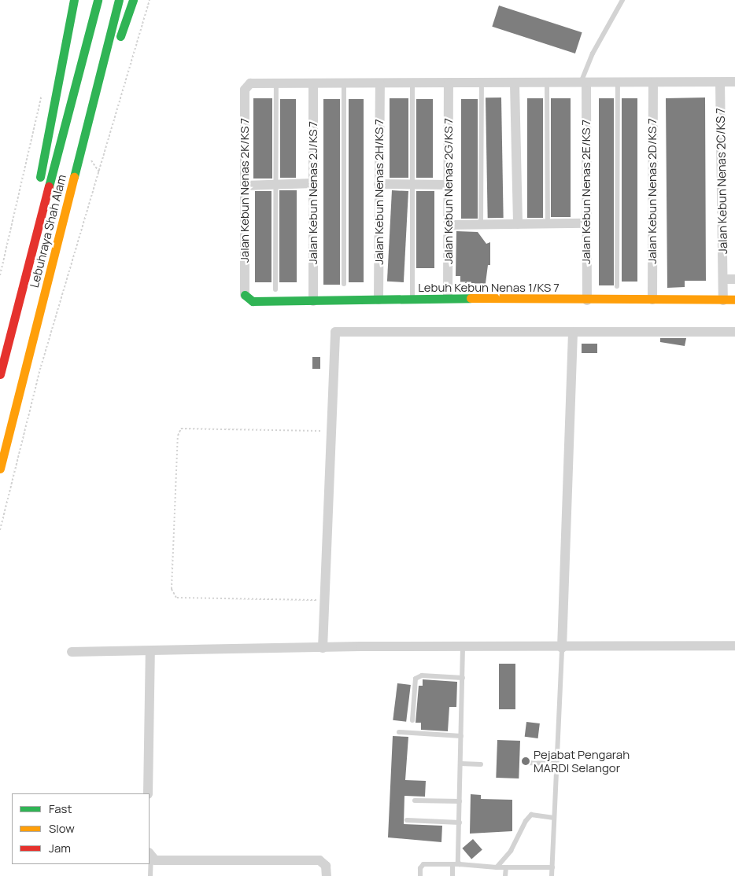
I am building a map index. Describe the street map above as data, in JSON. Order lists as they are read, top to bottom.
{
  "streets": {
    "main road": ["Lebuhraya Shah Alam", "Lebuh Kebun Nenas 1/KS 7"],
    "street": [
      "Jalan Kebun Nenas 2C/KS 7",
      "Jalan Kebun Nenas 2K/KS 7",
      "Jalan Kebun Nenas 2G/KS 7",
      "Jalan Kebun Nenas 2D/KS 7",
      "Jalan Kebun Nenas 2H/KS 7",
      "Jalan Kebun Nenas 2E/KS 7",
      "Jalan Kebun Nenas 2J/KS 7"
    ]
  },
  "crossings": [
    ["Jalan Kebun Nenas 2C/KS 7", "Lebuh Kebun Nenas 1/KS 7"],
    ["Jalan Kebun Nenas 2K/KS 7", "Lebuh Kebun Nenas 1/KS 7"],
    ["Jalan Kebun Nenas 2G/KS 7", "Lebuh Kebun Nenas 1/KS 7"],
    ["Jalan Kebun Nenas 2D/KS 7", "Lebuh Kebun Nenas 1/KS 7"],
    ["Jalan Kebun Nenas 2H/KS 7", "Lebuh Kebun Nenas 1/KS 7"],
    ["Jalan Kebun Nenas 2E/KS 7", "Lebuh Kebun Nenas 1/KS 7"],
    ["Jalan Kebun Nenas 2J/KS 7", "Lebuh Kebun Nenas 1/KS 7"]
  ],
  "places": ["Pejabat Pengarah MARDI Selangor"],
  "legend": ["Fast", "Slow", "Jam"]
}
